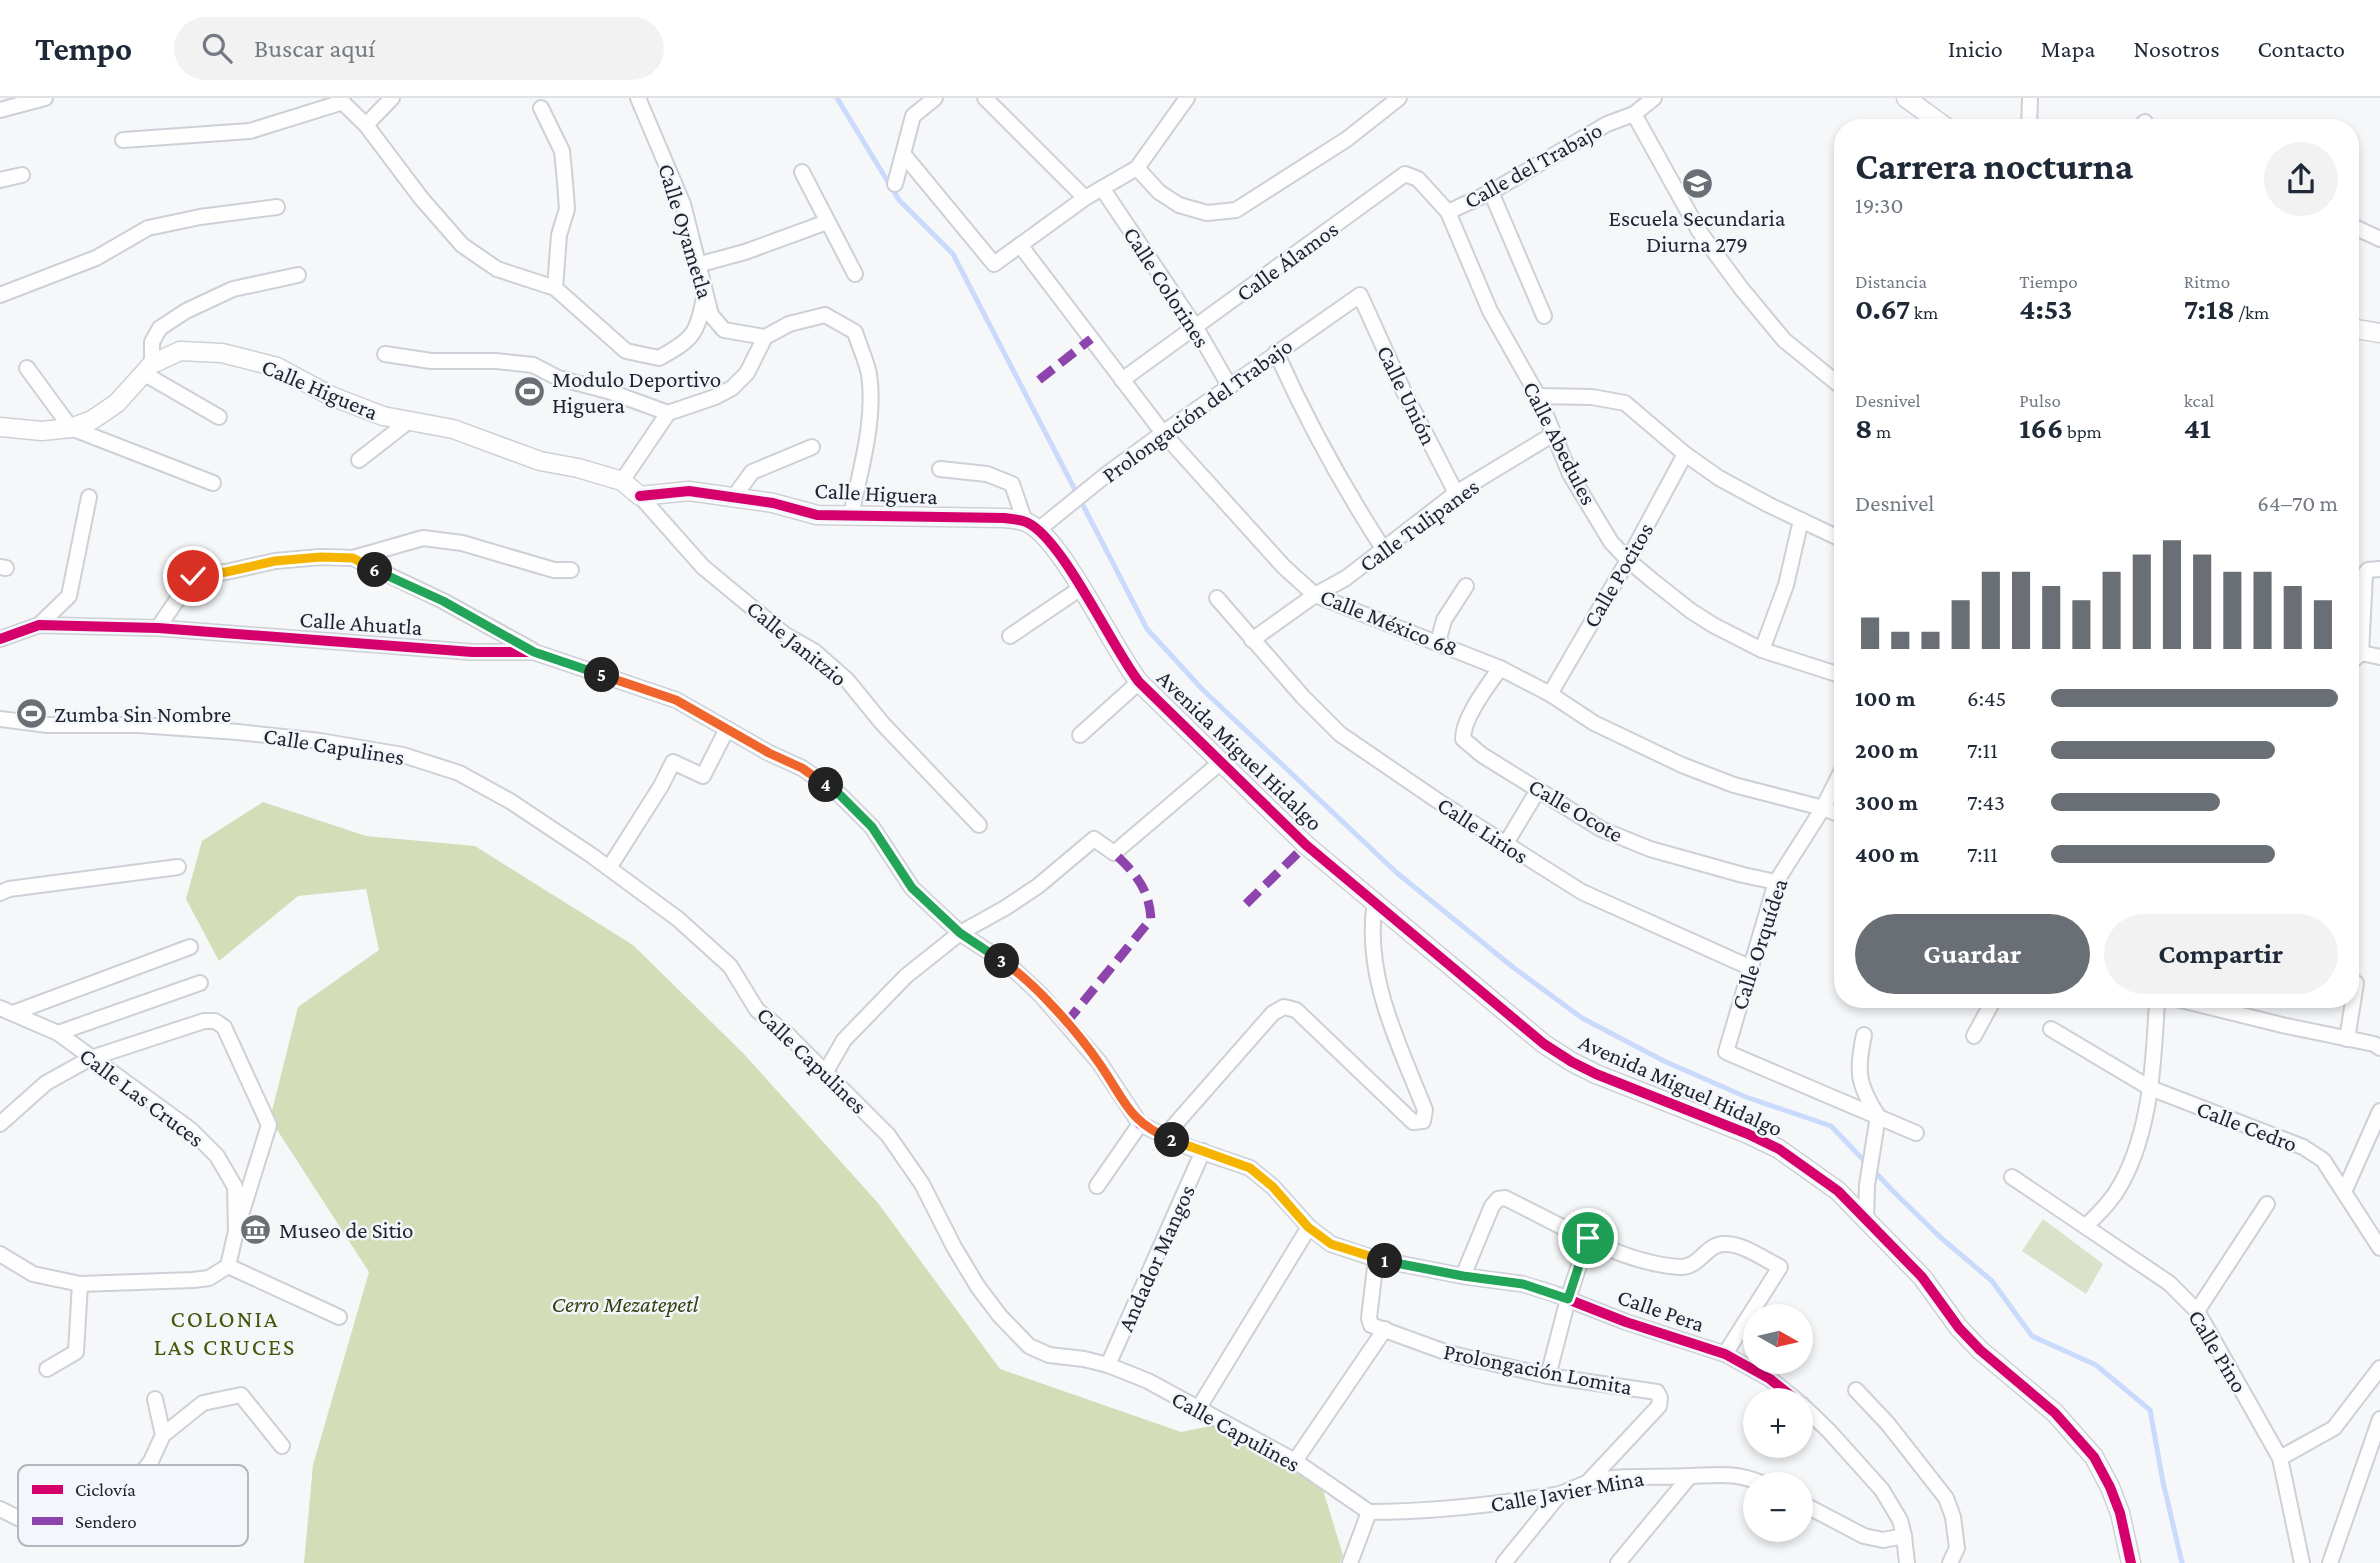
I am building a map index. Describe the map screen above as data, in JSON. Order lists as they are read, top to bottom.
{
  "streets": {
    "street": [
      "Calle del Trabajo",
      "Calle Oyametla",
      "Calle Álamos",
      "Calle Colorines",
      "Calle Higuera",
      "Calle Unión",
      "Prolongación del Trabajo",
      "Calle Abedules",
      "Calle Tulipanes",
      "Calle Pocitos",
      "Calle México 68",
      "Calle Ahuatla",
      "Calle Janitzio",
      "Calle Capulines",
      "Avenida Miguel Hidalgo",
      "Calle Ocote",
      "Calle Lirios",
      "Calle Orquídea",
      "Calle Las Cruces",
      "Calle Cedro",
      "Andador Mangos",
      "Calle Pera",
      "Calle Pino",
      "Prolongación Lomita",
      "Calle Javier Mina"
    ]
  },
  "crossings": [
    ["Calle del Trabajo", "Calle Álamos"],
    ["Calle del Trabajo", "Calle Abedules"],
    ["Calle Álamos", "Calle Colorines"],
    ["Calle Álamos", "Calle Abedules"],
    ["Calle Álamos", "Calle México 68"],
    ["Calle Colorines", "Prolongación del Trabajo"],
    ["Calle Higuera", "Prolongación del Trabajo"],
    ["Calle Higuera", "Calle Janitzio"],
    ["Calle Unión", "Prolongación del Trabajo"],
    ["Calle Unión", "Calle Tulipanes"],
    ["Prolongación del Trabajo", "Calle México 68"],
    ["Calle Abedules", "Calle Tulipanes"],
    ["Calle Abedules", "Calle Pocitos"],
    ["Calle Tulipanes", "Calle México 68"],
    ["Calle Tulipanes", "Calle Lirios"],
    ["Calle Pocitos", "Calle México 68"],
    ["Calle México 68", "Calle Ocote"],
    ["Calle México 68", "Calle Orquídea"],
    ["Calle Ahuatla", "Calle Pera"],
    ["Calle Capulines", "Andador Mangos"],
    ["Calle Capulines", "Calle Javier Mina"],
    ["Calle Ocote", "Calle Orquídea"],
    ["Calle Lirios", "Calle Orquídea"],
    ["Andador Mangos", "Calle Pera"],
    ["Prolongación Lomita", "Calle Javier Mina"]
  ],
  "districts": ["COLONIA LAS CRUCES"],
  "parks": ["Cerro Mezatepetl"],
  "places": {
    "school or university": ["Escuela Secundaria Diurna 279"],
    "sports": ["Modulo Deportivo Higuera", "Zumba Sin Nombre"],
    "museum": ["Museo de Sitio"]
  },
  "legend": ["Ciclovía", "Sendero"],
  "north": "right",
  "page": {
    "header": "Tempo",
    "search": "Buscar aquí",
    "nav": [
      "Inicio",
      "Mapa",
      "Nosotros",
      "Contacto"
    ],
    "heading": ["Carrera nocturna", "19:30"],
    "stats": [
      ["Distancia", "0.67 km"],
      ["Tiempo", "4:53"],
      ["Ritmo", "7:18 /km"],
      ["Desnivel", "8 m"],
      ["Pulso", "166 bpm"],
      ["kcal", "41"]
    ],
    "chart": ["Desnivel", "64–70 m"],
    "pins": [
      "6",
      "5",
      "4",
      "3",
      "2",
      "1"
    ],
    "list": [
      {
        "name": "100 m",
        "note": "6:45"
      },
      {
        "name": "200 m",
        "note": "7:11"
      },
      {
        "name": "300 m",
        "note": "7:43"
      },
      {
        "name": "400 m",
        "note": "7:11"
      }
    ],
    "buttons": ["Guardar", "Compartir"],
    "map_buttons": ["+", "−"]
  }
}
